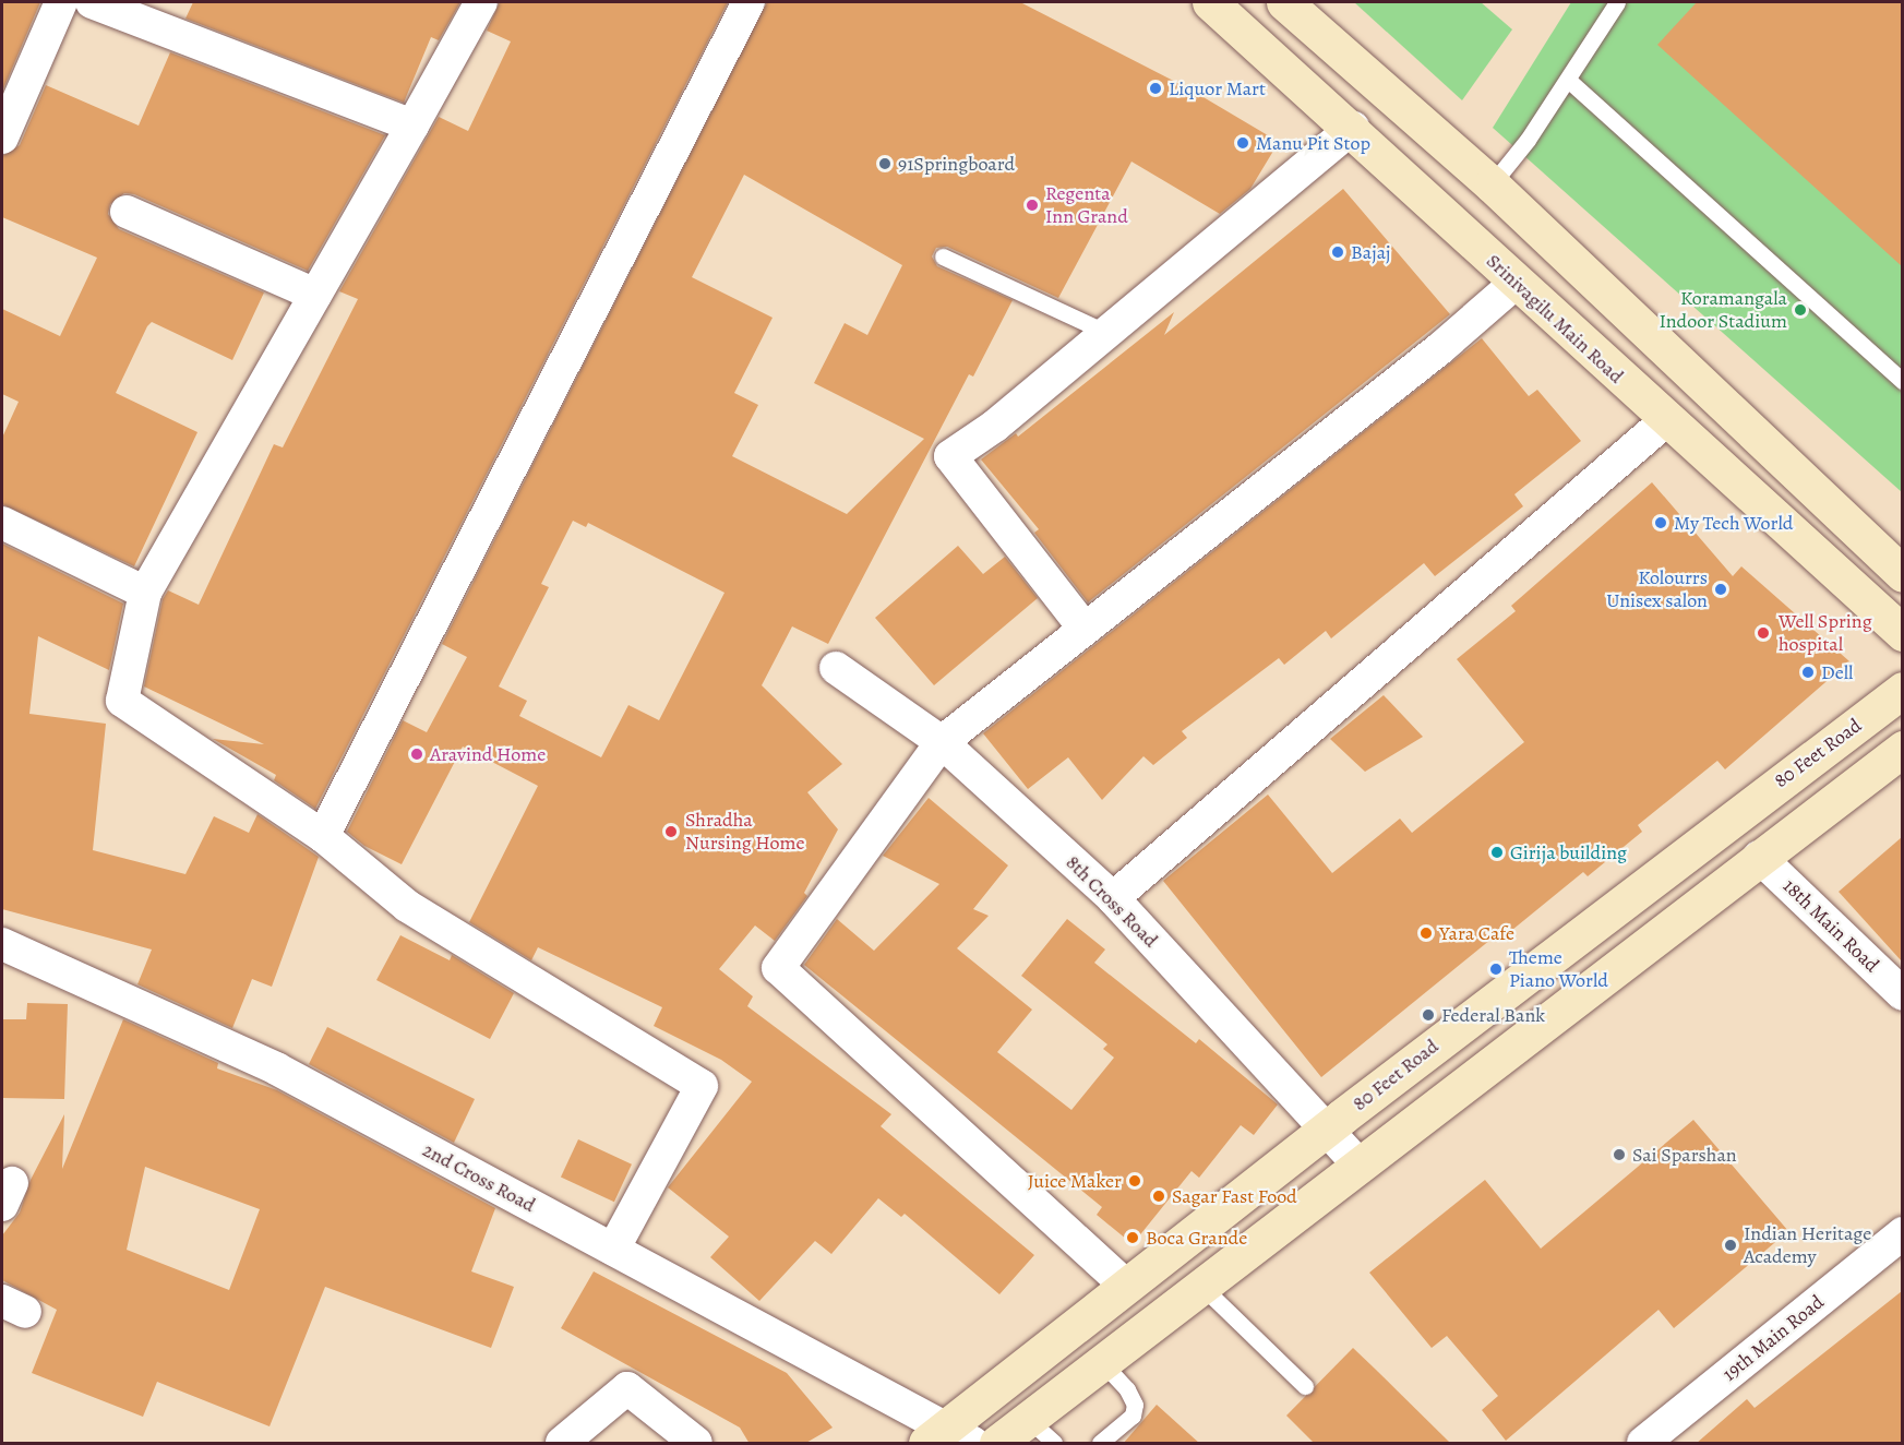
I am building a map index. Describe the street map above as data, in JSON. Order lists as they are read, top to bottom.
{
  "streets": {
    "main road": ["Srinivagilu Main Road", "80 Feet Road"],
    "street": [
      "8th Cross Road",
      "18th Main Road",
      "2nd Cross Road",
      "19th Main Road"
    ]
  },
  "crossings": [
    ["80 Feet Road", "8th Cross Road"],
    ["80 Feet Road", "2nd Cross Road"]
  ],
  "places": [
    "Liquor Mart",
    "Manu Pit Stop",
    "91Springboard",
    "Regenta Inn Grand",
    "Bajaj",
    "Koramangala Indoor Stadium",
    "My Tech World",
    "Kolourrs Unisex salon",
    "Well Spring hospital",
    "Dell",
    "Aravind Home",
    "Shradha Nursing Home",
    "Girija building",
    "Yara Cafe",
    "Theme Piano World",
    "Federal Bank",
    "Sai Sparshan",
    "Juice Maker",
    "Sagar Fast Food",
    "Boca Grande",
    "Indian Heritage Academy"
  ]
}
